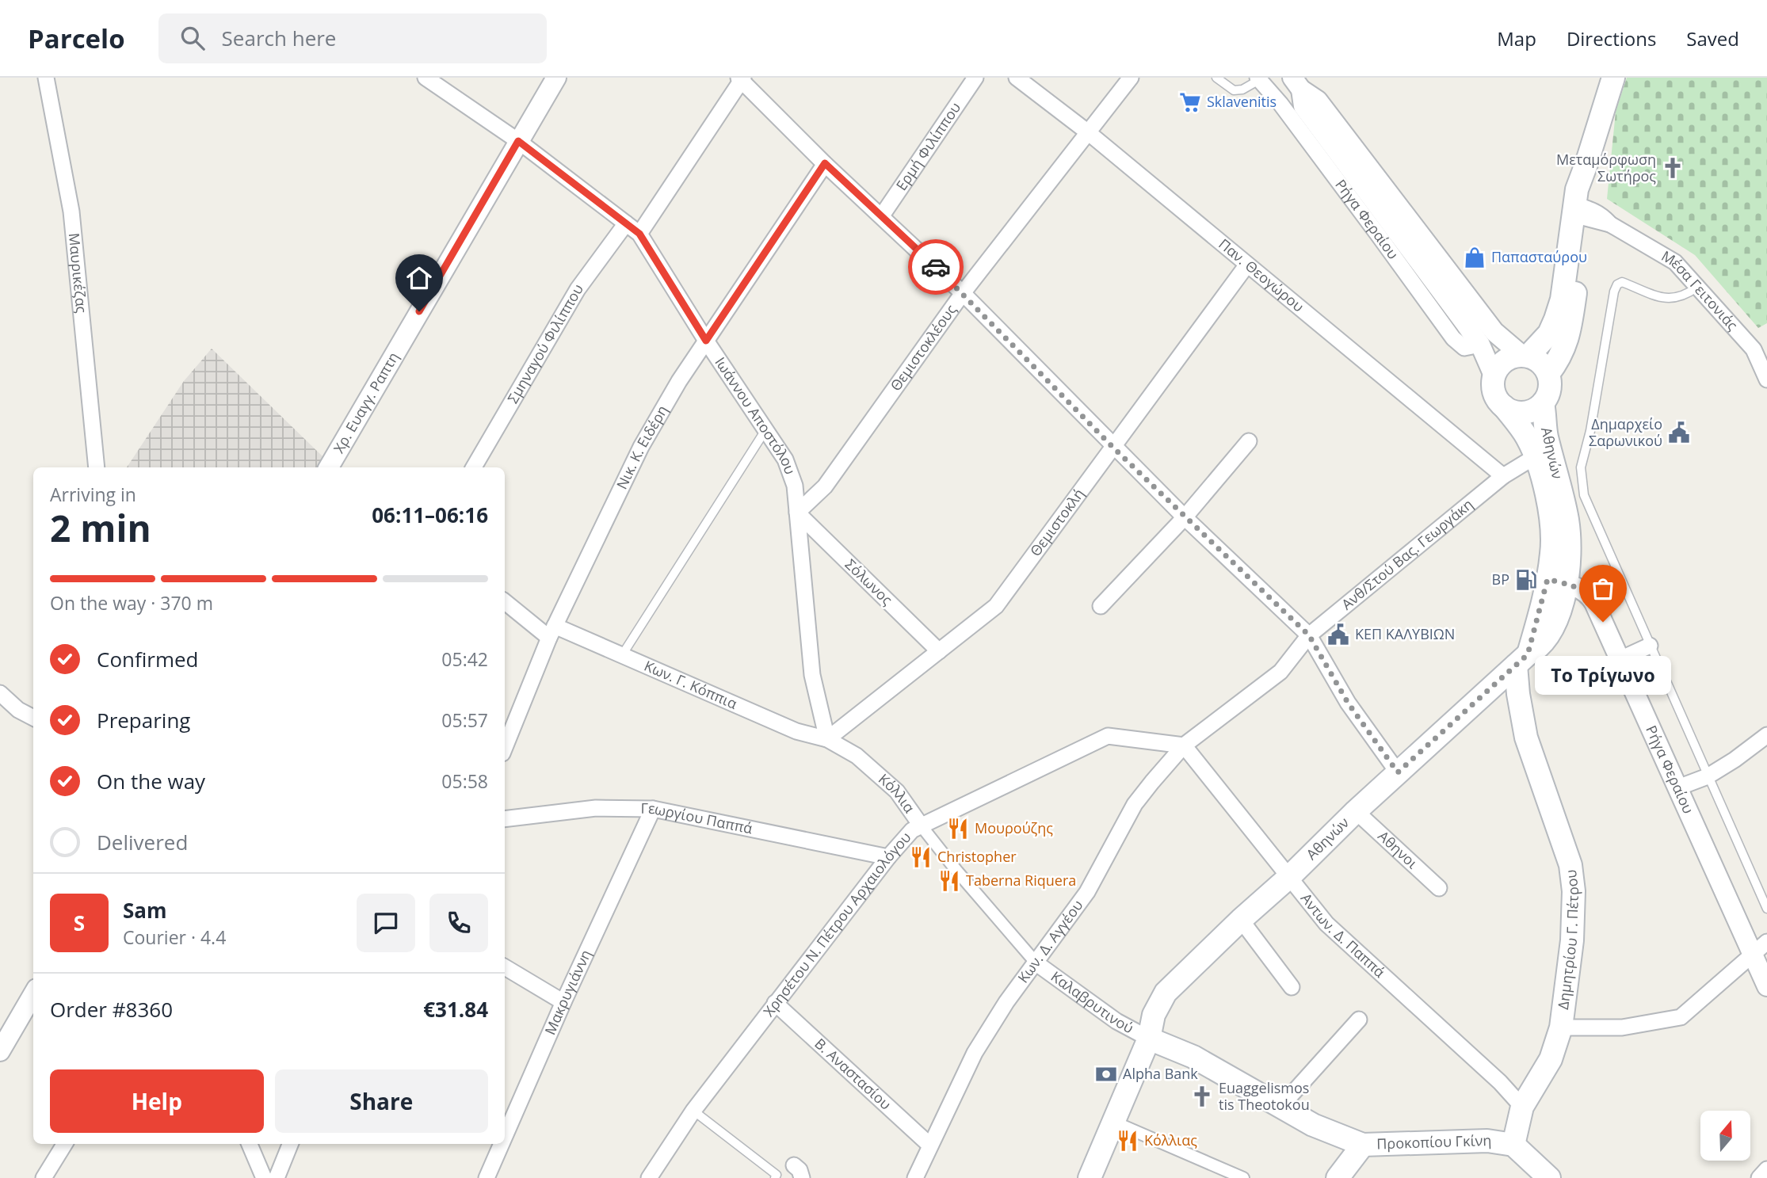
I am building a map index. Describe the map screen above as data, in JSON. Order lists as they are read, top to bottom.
{
  "streets": {
    "main road": ["Αθηνών", "Δημητρίου Γ. Πέτρου", "Προκοπίου Γκίνη"],
    "street": [
      "Ερμή Φιλίππου",
      "Ρήγα Φεραίου",
      "Μαυρικέζας",
      "Παν. Θεογώρου",
      "Μέσα Γειτονιάς",
      "Σμηναγού Φιλίππου",
      "Θεμιστοκλέους",
      "Χρ. Ευαγγ. Ραπτη",
      "Ιωάννου Αποστόλου",
      "Νικ. Κ. Ειδέρη",
      "Θεμιστοκλή",
      "Ανθ/Στού Βας. Γεωργάκη",
      "Σόλωνος",
      "Κων. Γ. Κόππια",
      "Κόλλια",
      "Γεωργίου Παππά",
      "Αθηνοι",
      "Χρησέτου Ν. Πέτρου Αρχαιολόγου",
      "Αντων. Δ. Παππά",
      "Κων. Δ. Αγγέου",
      "Μακρυγιάννη",
      "Καλαβρυτινού",
      "Β. Αναστασίου"
    ]
  },
  "crossings": [
    ["Ρήγα Φεραίου", "Αθηνών"],
    ["Παν. Θεογώρου", "Θεμιστοκλέους"],
    ["Παν. Θεογώρου", "Θεμιστοκλή"],
    ["Παν. Θεογώρου", "Ανθ/Στού Βας. Γεωργάκη"],
    ["Σμηναγού Φιλίππου", "Ιωάννου Αποστόλου"],
    ["Θεμιστοκλέους", "Ιωάννου Αποστόλου"],
    ["Θεμιστοκλέους", "Σόλωνος"],
    ["Χρ. Ευαγγ. Ραπτη", "Ιωάννου Αποστόλου"],
    ["Ιωάννου Αποστόλου", "Νικ. Κ. Ειδέρη"],
    ["Ιωάννου Αποστόλου", "Θεμιστοκλή"],
    ["Ιωάννου Αποστόλου", "Σόλωνος"],
    ["Ιωάννου Αποστόλου", "Κων. Γ. Κόππια"],
    ["Ιωάννου Αποστόλου", "Κόλλια"],
    ["Νικ. Κ. Ειδέρη", "Κων. Γ. Κόππια"],
    ["Αθηνών", "Ανθ/Στού Βας. Γεωργάκη"],
    ["Αθηνών", "Αθηνοι"],
    ["Αθηνών", "Αντων. Δ. Παππά"],
    ["Αθηνών", "Δημητρίου Γ. Πέτρου"],
    ["Αθηνών", "Καλαβρυτινού"],
    ["Θεμιστοκλή", "Σόλωνος"],
    ["Θεμιστοκλή", "Κων. Γ. Κόππια"],
    ["Θεμιστοκλή", "Κόλλια"],
    ["Ανθ/Στού Βας. Γεωργάκη", "Χρησέτου Ν. Πέτρου Αρχαιολόγου"],
    ["Ανθ/Στού Βας. Γεωργάκη", "Αντων. Δ. Παππά"],
    ["Ανθ/Στού Βας. Γεωργάκη", "Κων. Δ. Αγγέου"],
    ["Κων. Γ. Κόππια", "Κόλλια"],
    ["Κόλλια", "Χρησέτου Ν. Πέτρου Αρχαιολόγου"],
    ["Κόλλια", "Κων. Δ. Αγγέου"],
    ["Κόλλια", "Καλαβρυτινού"],
    ["Γεωργίου Παππά", "Χρησέτου Ν. Πέτρου Αρχαιολόγου"],
    ["Γεωργίου Παππά", "Μακρυγιάννη"],
    ["Χρησέτου Ν. Πέτρου Αρχαιολόγου", "Αντων. Δ. Παππά"],
    ["Χρησέτου Ν. Πέτρου Αρχαιολόγου", "Κων. Δ. Αγγέου"],
    ["Χρησέτου Ν. Πέτρου Αρχαιολόγου", "Β. Αναστασίου"],
    ["Αντων. Δ. Παππά", "Δημητρίου Γ. Πέτρου"],
    ["Αντων. Δ. Παππά", "Κων. Δ. Αγγέου"],
    ["Δημητρίου Γ. Πέτρου", "Προκοπίου Γκίνη"],
    ["Κων. Δ. Αγγέου", "Καλαβρυτινού"],
    ["Κων. Δ. Αγγέου", "Β. Αναστασίου"]
  ],
  "places": {
    "supermarket": ["Sklavenitis"],
    "church": ["Μεταμόρφωση Σωτήρος", "Euaggelismos tis Theotokou"],
    "shop": ["Παπασταύρου"],
    "public building": ["Δημαρχείο Σαρωνικού", "ΚΕΠ ΚΑΛΥΒΙΩΝ"],
    "fuel station": ["BP"],
    "other": ["Το Τρίγωνο"],
    "restaurant": [
      "Μουρούζης",
      "Christopher",
      "Taberna Riquera",
      "Κόλλιας"
    ],
    "bank": ["Alpha Bank"]
  },
  "north": "top",
  "page": {
    "header": "Parcelo",
    "search": "Search here",
    "nav": ["Map", "Directions", "Saved"],
    "heading": ["2 min", "Arriving in", "06:11–06:16"],
    "panel": [
      "Sam",
      "Courier · 4.4",
      "Order #8360",
      "€31.84"
    ],
    "bar": "On the way · 370 m",
    "list": [
      ["Confirmed", "05:42"],
      ["Preparing", "05:57"],
      ["On the way", "05:58"],
      "Delivered"
    ],
    "bubble": "Το Τρίγωνο",
    "round": "S",
    "buttons": ["Help", "Share"]
  }
}
